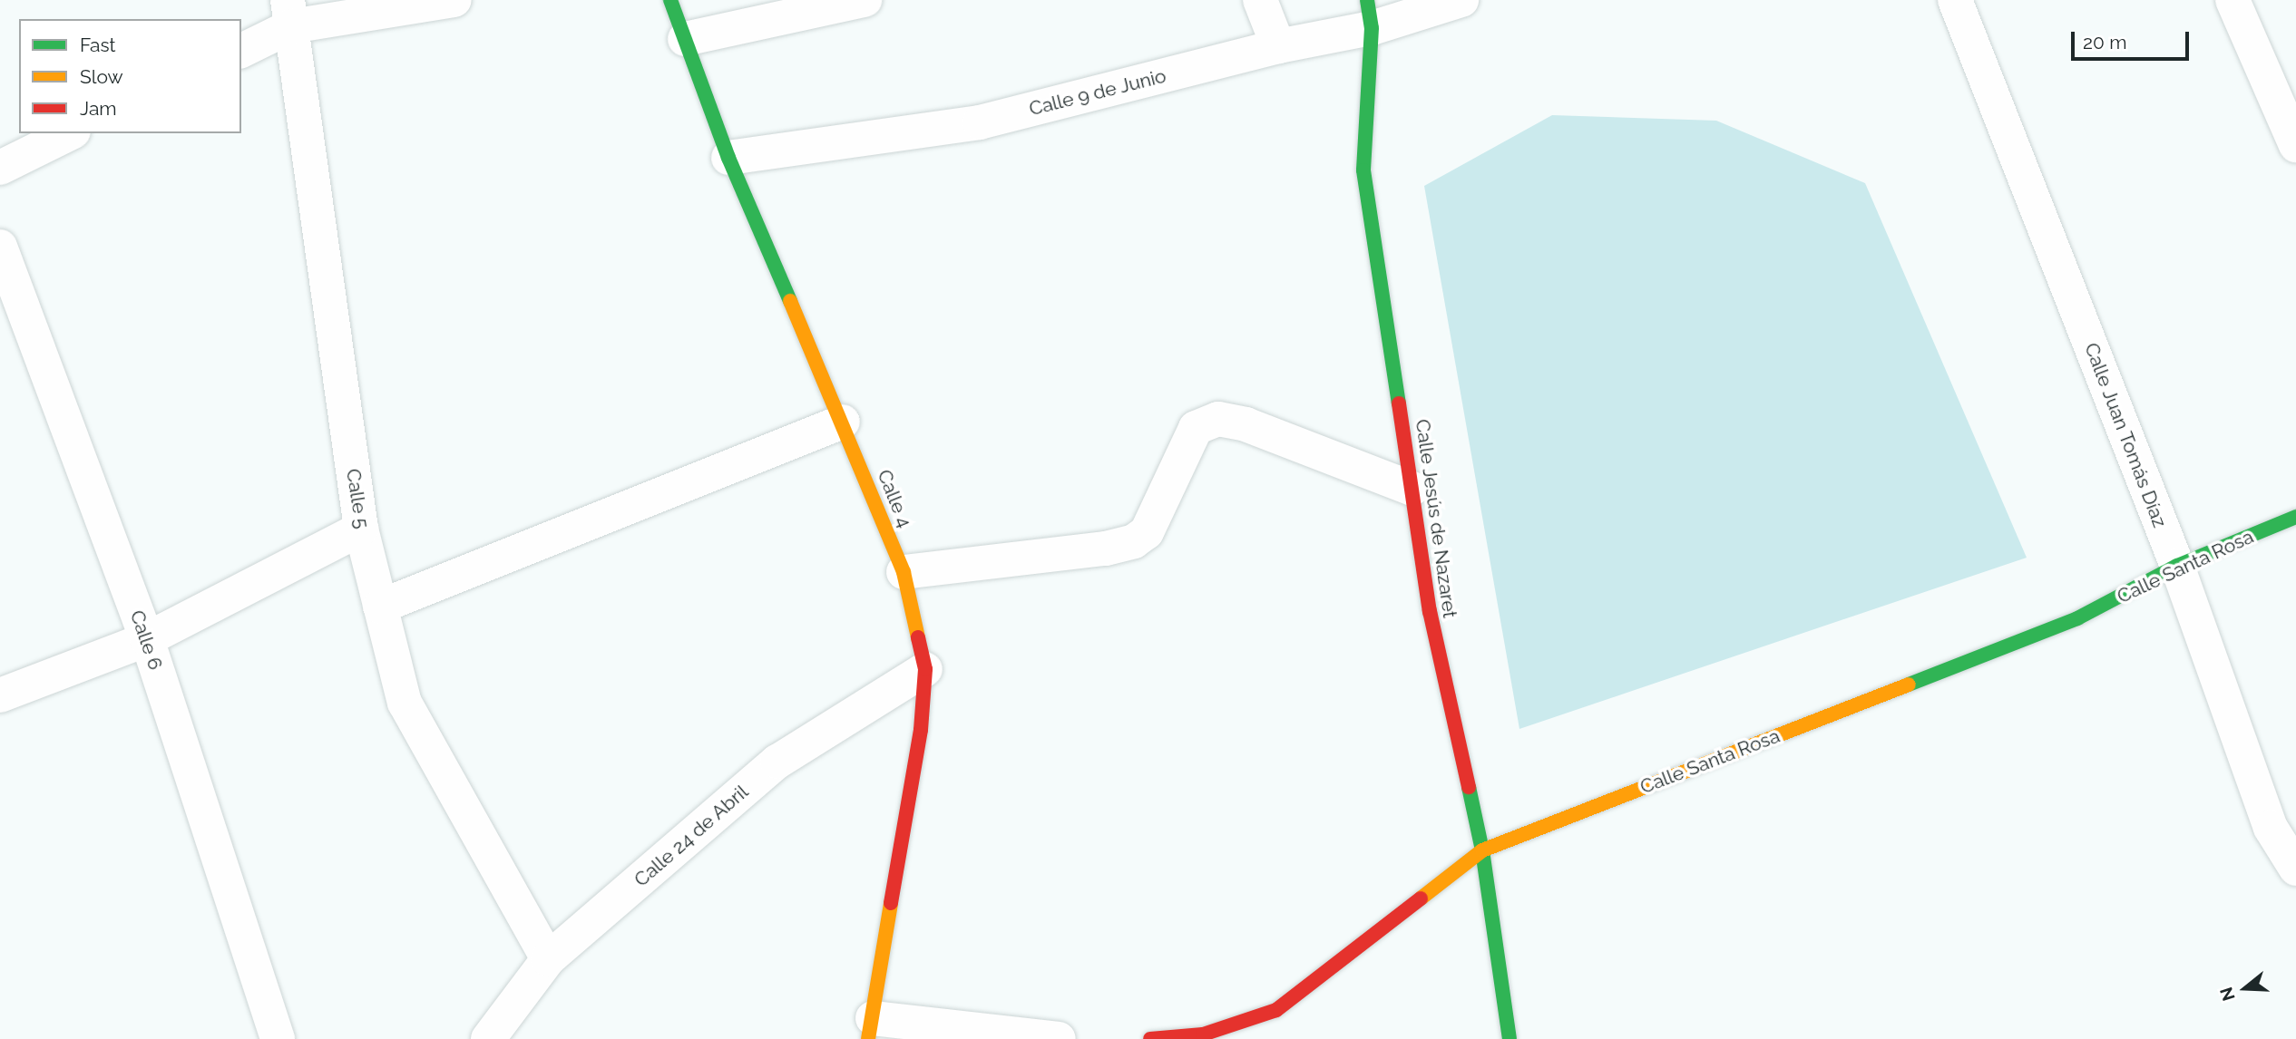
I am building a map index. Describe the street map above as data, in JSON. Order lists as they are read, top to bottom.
{
  "streets": {
    "street": [
      "Calle 9 de Junio",
      "Calle Juan Tomás Díaz",
      "Calle 5",
      "Calle 4",
      "Calle Jesús de Nazaret",
      "Calle Santa Rosa",
      "Calle 6",
      "Calle 24 de Abril"
    ]
  },
  "crossings": [
    ["Calle 9 de Junio", "Calle 4"],
    ["Calle 9 de Junio", "Calle Jesús de Nazaret"],
    ["Calle Juan Tomás Díaz", "Calle Santa Rosa"],
    ["Calle 5", "Calle 24 de Abril"],
    ["Calle 4", "Calle 24 de Abril"],
    ["Calle Jesús de Nazaret", "Calle Santa Rosa"]
  ],
  "legend": ["Fast", "Slow", "Jam"],
  "scale_bar": "20 m",
  "north": "left"
}
